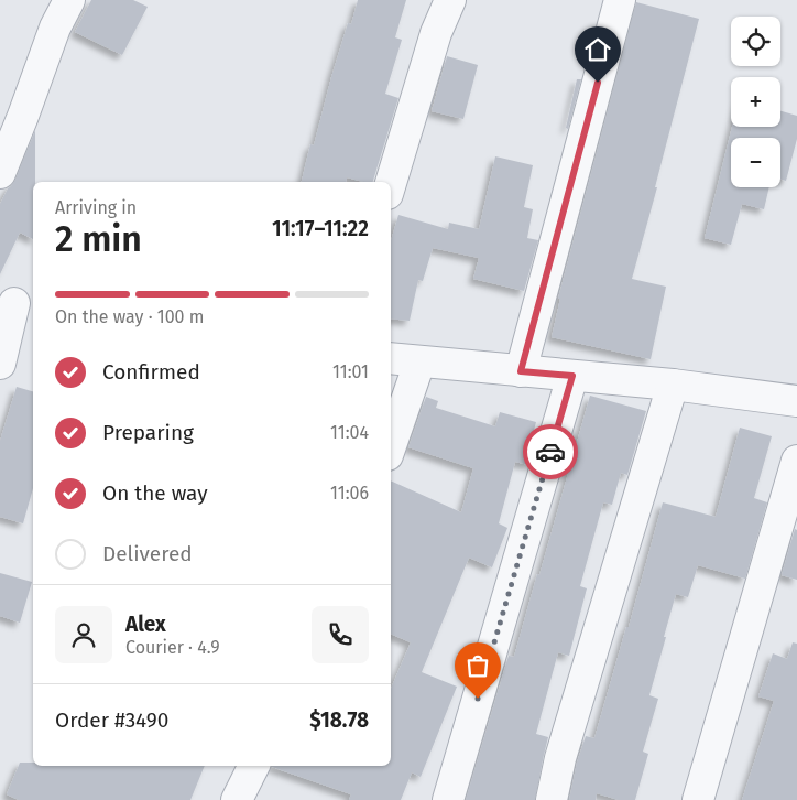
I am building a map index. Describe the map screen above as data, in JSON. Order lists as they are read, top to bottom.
{
  "page": {
    "map_buttons": ["+", "−"],
    "heading": ["2 min", "Arriving in", "11:17–11:22"],
    "panel": [
      "Alex",
      "Courier · 4.9",
      "Order #3490",
      "$18.78"
    ],
    "bar": "On the way · 100 m",
    "list": [
      ["Confirmed", "11:01"],
      ["Preparing", "11:04"],
      ["On the way", "11:06"],
      "Delivered"
    ]
  }
}
